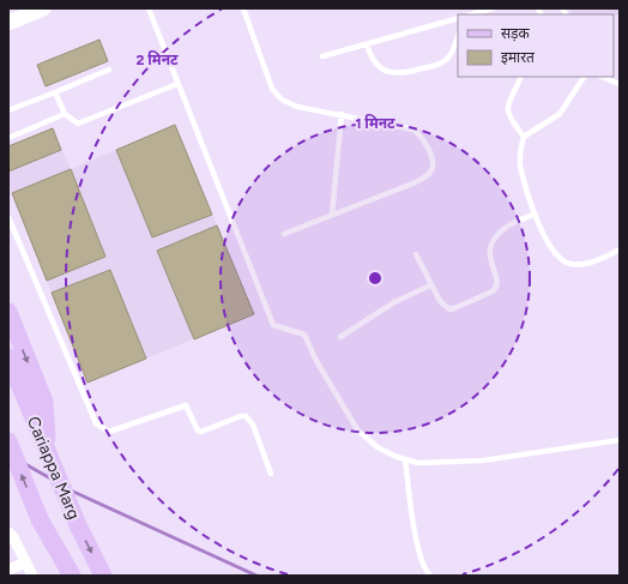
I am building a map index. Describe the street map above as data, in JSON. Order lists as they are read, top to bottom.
{
  "streets": {
    "main road": ["Cariappa Marg"]
  },
  "legend": ["सड़क", "इमारत"],
  "rings": ["2 मिनट", "1 मिनट"]
}
